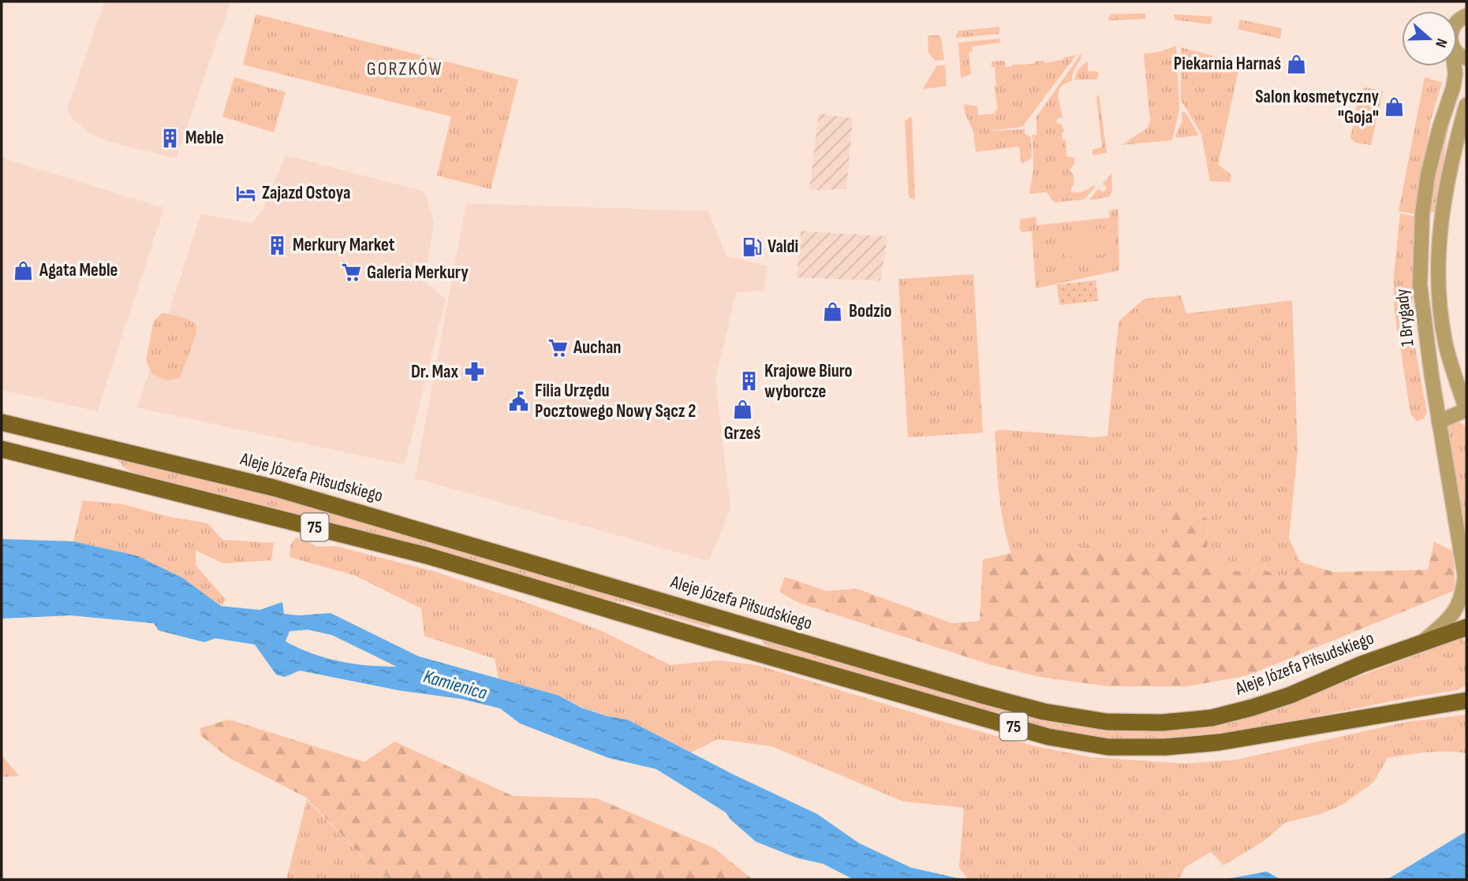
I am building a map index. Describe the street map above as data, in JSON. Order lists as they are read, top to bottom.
{
  "streets": {
    "main road": ["Aleje Józefa Piłsudskiego", "75"],
    "street": ["1 Brygady"]
  },
  "districts": ["GORZKÓW"],
  "water": ["Kamienica"],
  "places": {
    "shop": [
      "Piekarnia Harnaś",
      "Salon kosmetyczny \"Goja\"",
      "Agata Meble",
      "Bodzio",
      "Grześ"
    ],
    "building": ["Meble", "Merkury Market", "Krajowe Biuro wyborcze"],
    "hotel": ["Zajazd Ostoya"],
    "fuel station": ["Valdi"],
    "supermarket": ["Galeria Merkury", "Auchan"],
    "pharmacy": ["Dr. Max"],
    "public building": ["Filia Urzędu Pocztowego Nowy Sącz 2"]
  },
  "north": "right"
}
